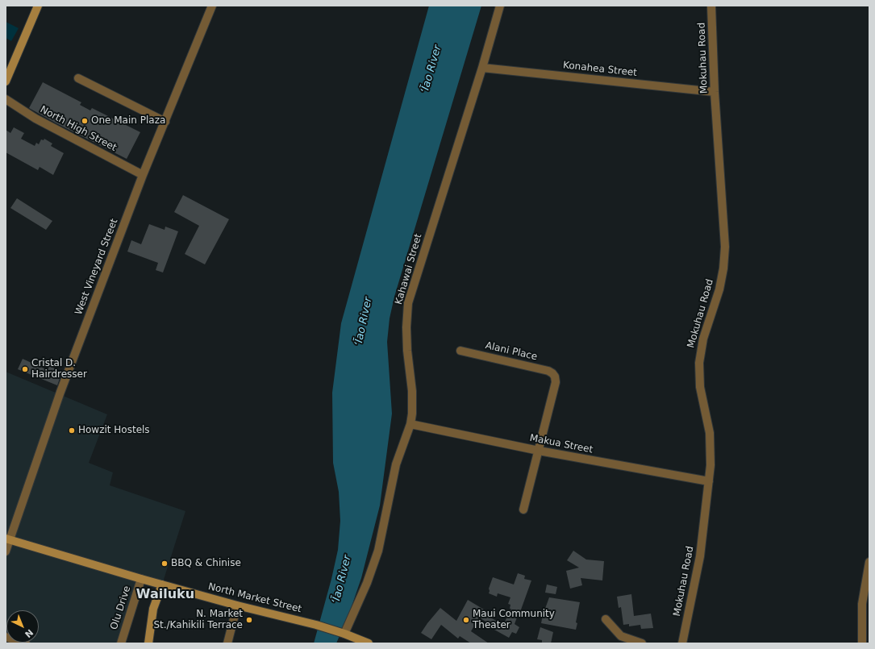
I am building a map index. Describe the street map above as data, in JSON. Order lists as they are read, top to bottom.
{
  "streets": {
    "street": [
      "Mokuhau Road",
      "Konahea Street",
      "North High Street",
      "West Vineyard Street",
      "Kahawai Street",
      "Alani Place",
      "Makua Street",
      "North Market Street",
      "Olu Drive"
    ]
  },
  "crossings": [
    ["Mokuhau Road", "Konahea Street"],
    ["Mokuhau Road", "Makua Street"],
    ["Konahea Street", "Kahawai Street"],
    ["North High Street", "West Vineyard Street"],
    ["West Vineyard Street", "North Market Street"],
    ["Kahawai Street", "Makua Street"],
    ["Kahawai Street", "North Market Street"],
    ["Alani Place", "Makua Street"],
    ["North Market Street", "Olu Drive"]
  ],
  "districts": ["Wailuku"],
  "water": ["ʻĪao River"],
  "places": [
    "One Main Plaza",
    "Cristal D. Hairdresser",
    "Howzit Hostels",
    "BBQ & Chinise",
    "N. Market St./Kahikili Terrace",
    "Maui Community Theater"
  ],
  "north": "bottom right"
}
